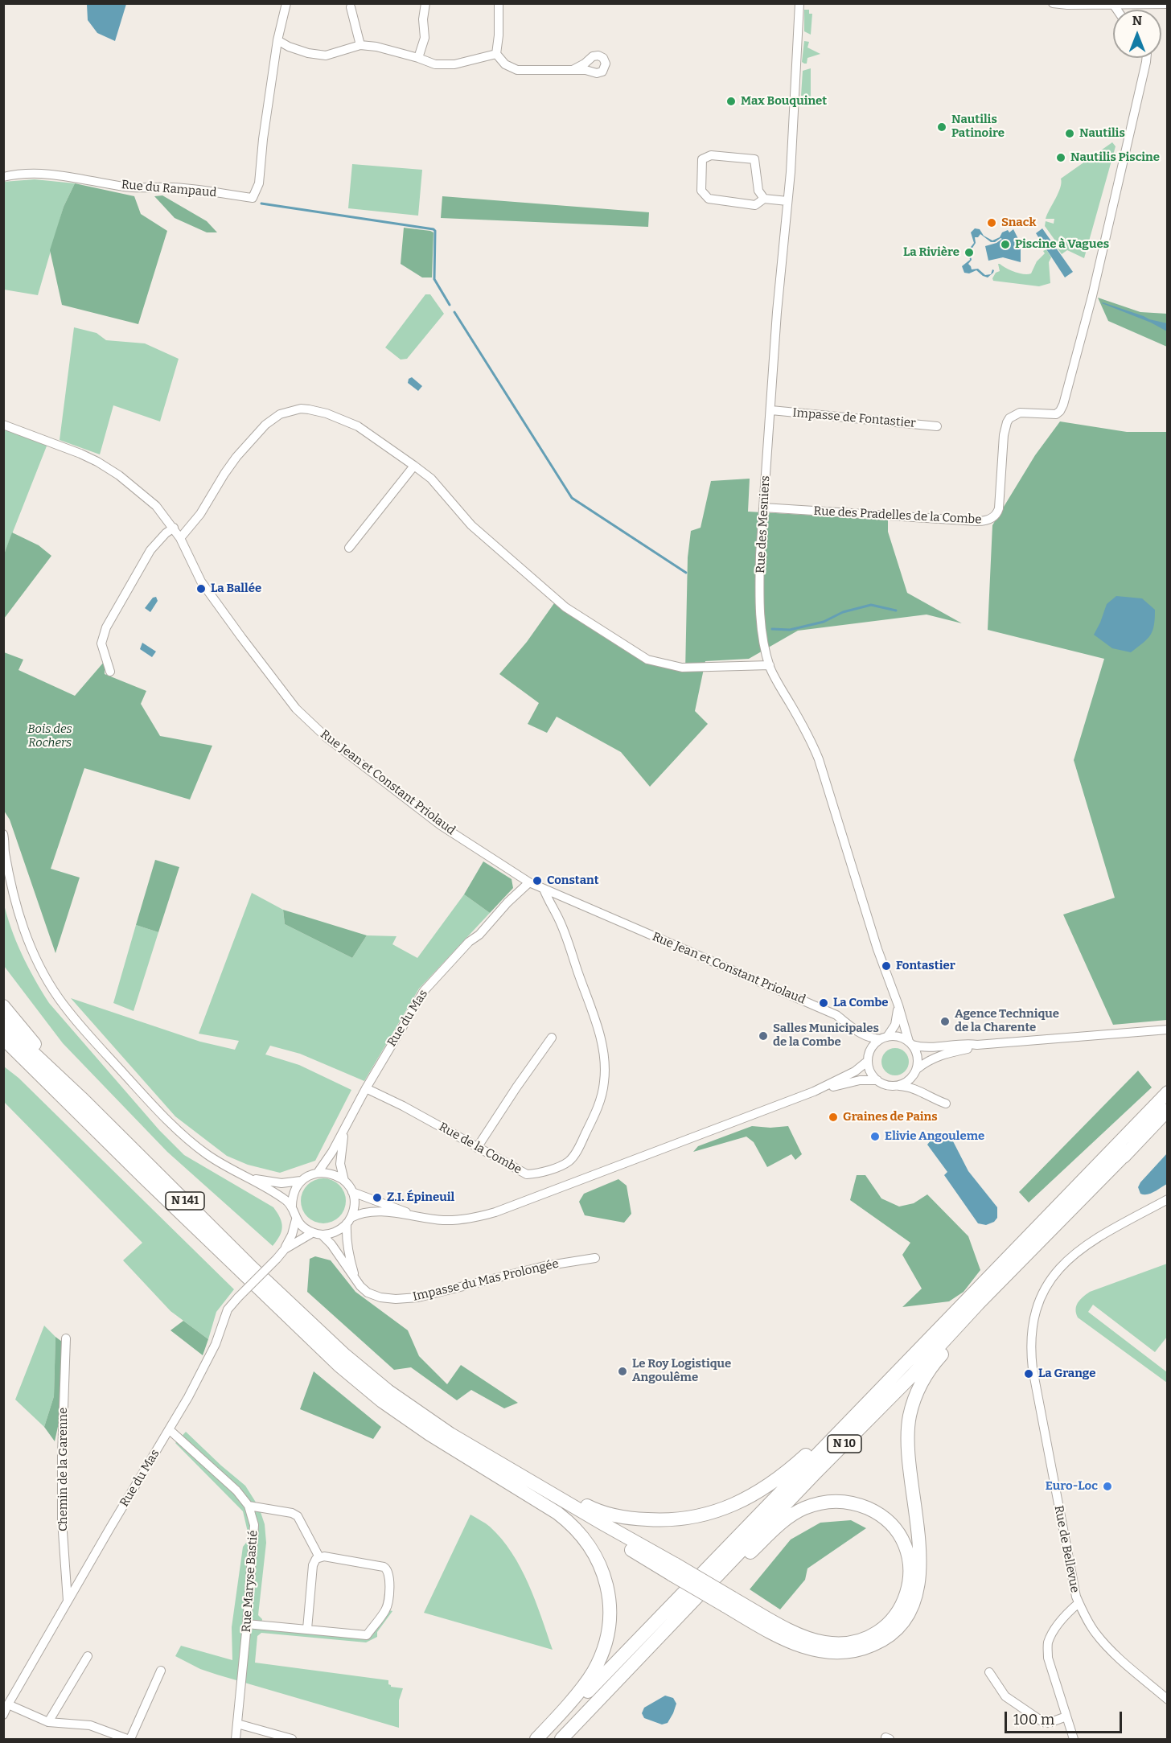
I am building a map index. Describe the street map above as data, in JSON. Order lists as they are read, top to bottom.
{
  "streets": {
    "highway": ["N 141", "N 10"],
    "street": [
      "Rue du Rampaud",
      "Impasse de Fontastier",
      "Rue des Pradelles de la Combe",
      "Rue des Mesniers",
      "Rue Jean et Constant Priolaud",
      "Rue du Mas",
      "Rue de la Combe",
      "Impasse du Mas Prolongée",
      "Chemin de la Garenne",
      "Rue de Bellevue",
      "Rue Maryse Bastié"
    ]
  },
  "crossings": [
    ["Impasse de Fontastier", "Rue des Mesniers"],
    ["Rue des Pradelles de la Combe", "Rue des Mesniers"],
    ["Rue des Mesniers", "Rue Jean et Constant Priolaud"],
    ["Rue Jean et Constant Priolaud", "Rue du Mas"],
    ["Rue Jean et Constant Priolaud", "Rue de la Combe"],
    ["Rue du Mas", "Rue de la Combe"],
    ["Rue du Mas", "Impasse du Mas Prolongée"],
    ["Rue du Mas", "Chemin de la Garenne"],
    ["Rue du Mas", "Rue Maryse Bastié"]
  ],
  "parks": ["Bois des Rochers"],
  "places": [
    "Max Bouquinet",
    "Nautilis Patinoire",
    "Nautilis",
    "Nautilis Piscine",
    "Snack",
    "Piscine à Vagues",
    "La Rivière",
    "La Ballée",
    "Constant",
    "Fontastier",
    "La Combe",
    "Agence Technique de la Charente",
    "Salles Municipales de la Combe",
    "Graines de Pains",
    "Elivie Angouleme",
    "Z.I. Épineuil",
    "Le Roy Logistique Angoulême",
    "La Grange",
    "Euro-Loc"
  ],
  "scale_bar": "100 m",
  "north": "top"
}
